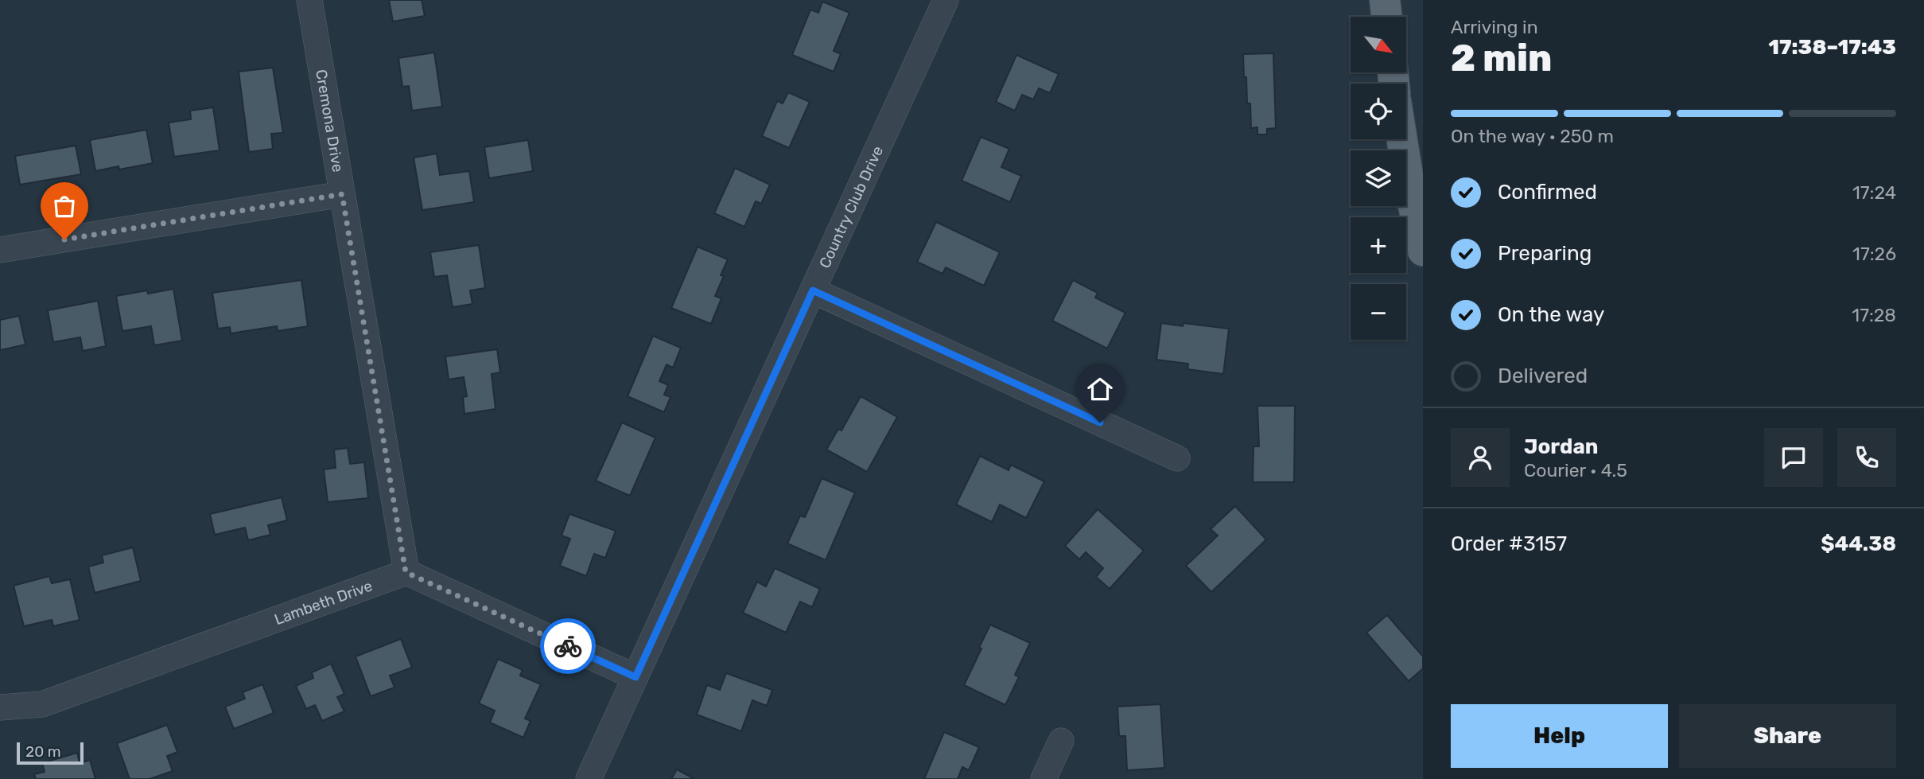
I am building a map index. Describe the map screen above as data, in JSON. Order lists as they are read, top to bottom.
{
  "streets": {
    "street": ["Cremona Drive", "Country Club Drive", "Lambeth Drive"]
  },
  "crossings": [
    ["Cremona Drive", "Lambeth Drive"]
  ],
  "scale_bar": "20 m",
  "north": "bottom right",
  "page": {
    "heading": ["2 min", "Arriving in", "17:38–17:43"],
    "panel": [
      "Jordan",
      "Courier · 4.5",
      "Order #3157",
      "$44.38"
    ],
    "map_buttons": ["+", "−"],
    "bar": "On the way · 250 m",
    "list": [
      ["Confirmed", "17:24"],
      ["Preparing", "17:26"],
      ["On the way", "17:28"],
      "Delivered"
    ],
    "buttons": ["Help", "Share"],
    "scale": "20 m"
  }
}
